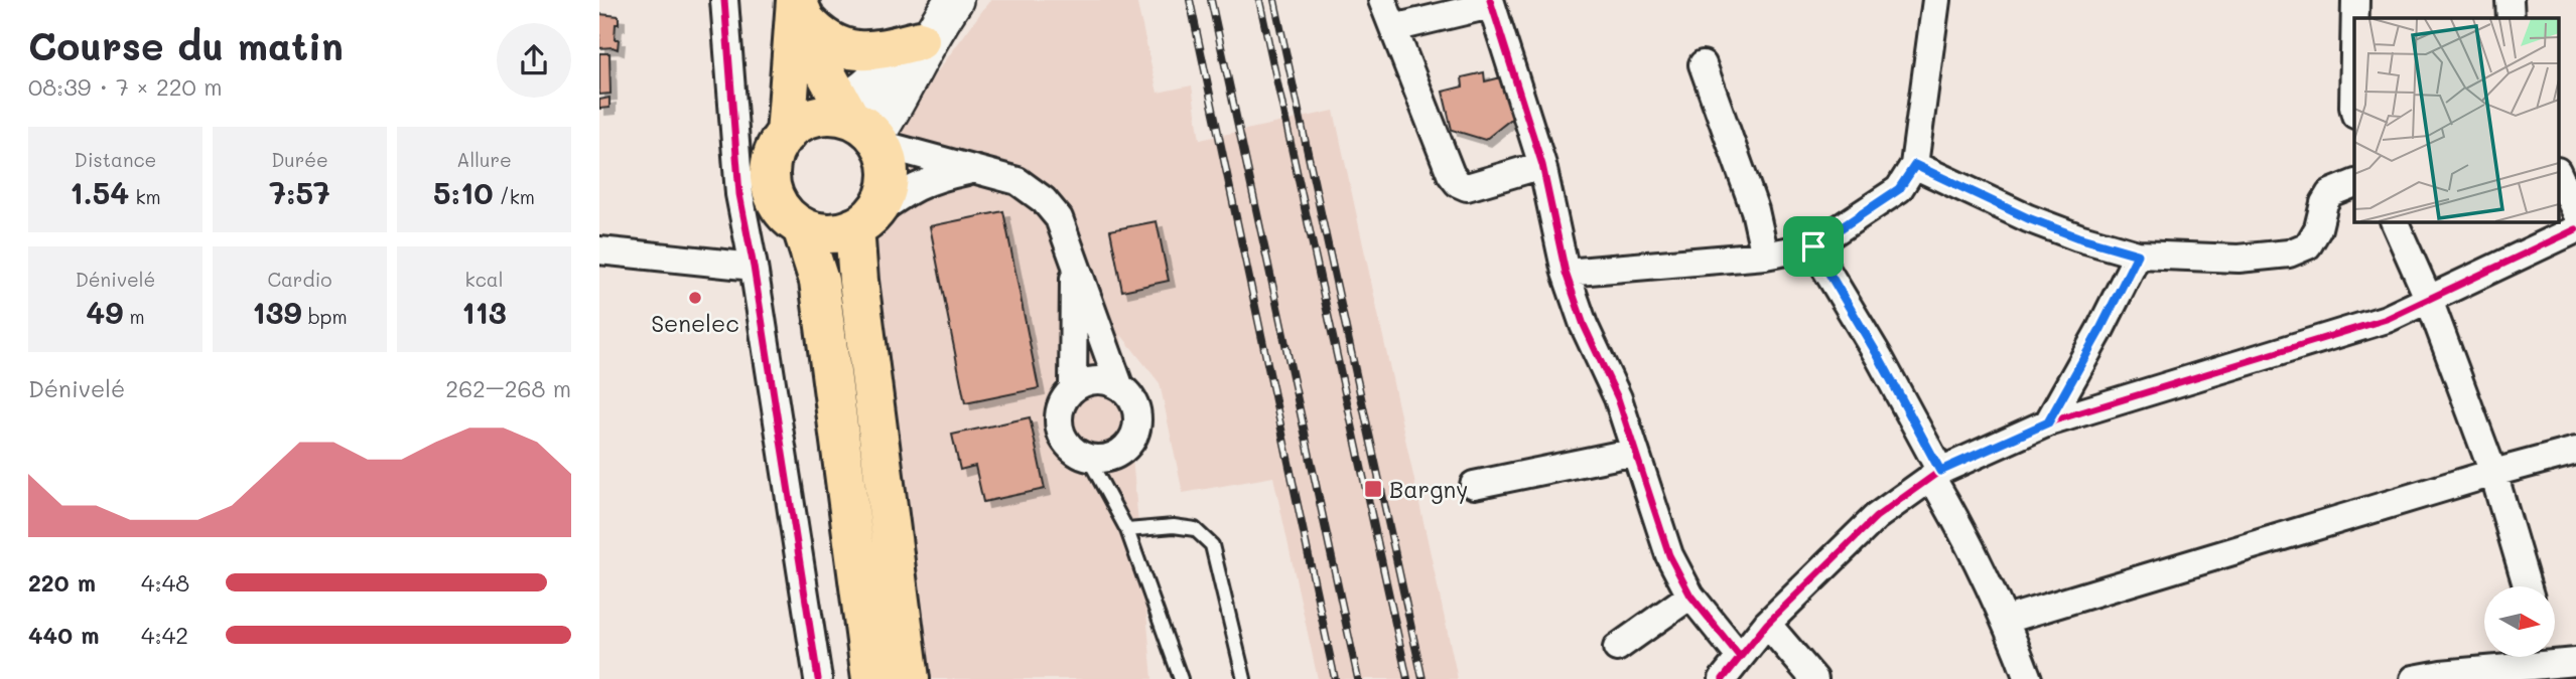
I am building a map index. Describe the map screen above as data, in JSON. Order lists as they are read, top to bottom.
{
  "places": {
    "other": ["Senelec"],
    "transit": ["Bargny"]
  },
  "north": "right",
  "page": {
    "heading": ["Course du matin", "08:39 · 7 × 220 m"],
    "stats": [
      ["Distance", "1.54 km"],
      ["Durée", "7:57"],
      ["Allure", "5:10 /km"],
      ["Dénivelé", "49 m"],
      ["Cardio", "139 bpm"],
      ["kcal", "113"]
    ],
    "chart": ["Dénivelé", "262–268 m"],
    "list": [
      {
        "name": "220 m",
        "note": "4:48"
      },
      {
        "name": "440 m",
        "note": "4:42"
      }
    ]
  }
}
